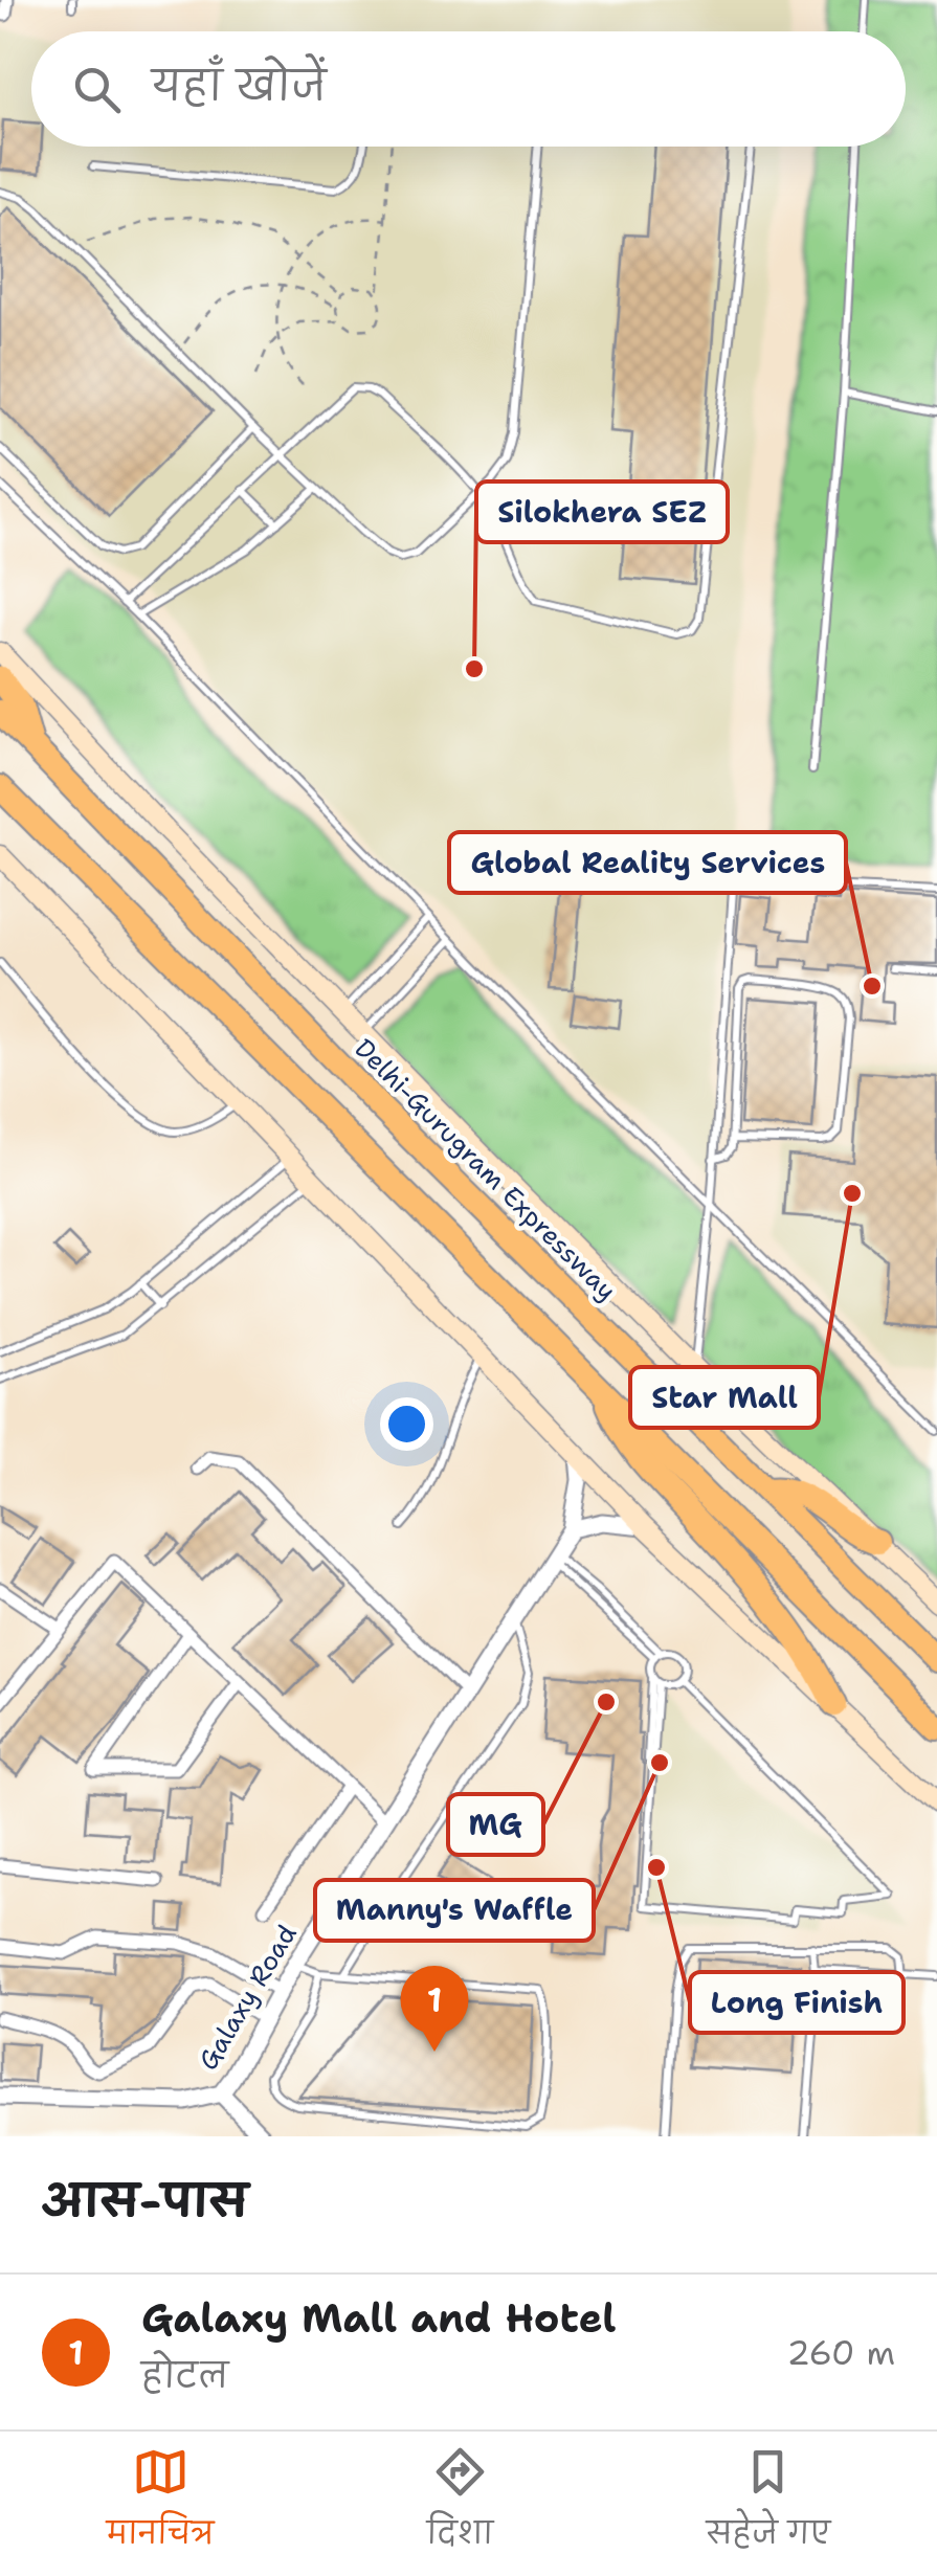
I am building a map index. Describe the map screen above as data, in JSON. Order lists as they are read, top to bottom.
{
  "streets": {
    "highway": ["Delhi-Gurugram Expressway"],
    "street": ["Galaxy Road"]
  },
  "places": [
    "Silokhera SEZ",
    "Global Reality Services",
    "Star Mall",
    "MG",
    "Manny's Waffle",
    "Long Finish"
  ],
  "page": {
    "search": "यहाँ खोजें",
    "pins": "1",
    "heading": "आस-पास",
    "list": [
      {
        "mark": "1",
        "name": "Galaxy Mall and Hotel",
        "note": "होटल",
        "value": "260 m"
      }
    ],
    "nav": ["मानचित्र", "दिशा", "सहेजे गए"]
  }
}
